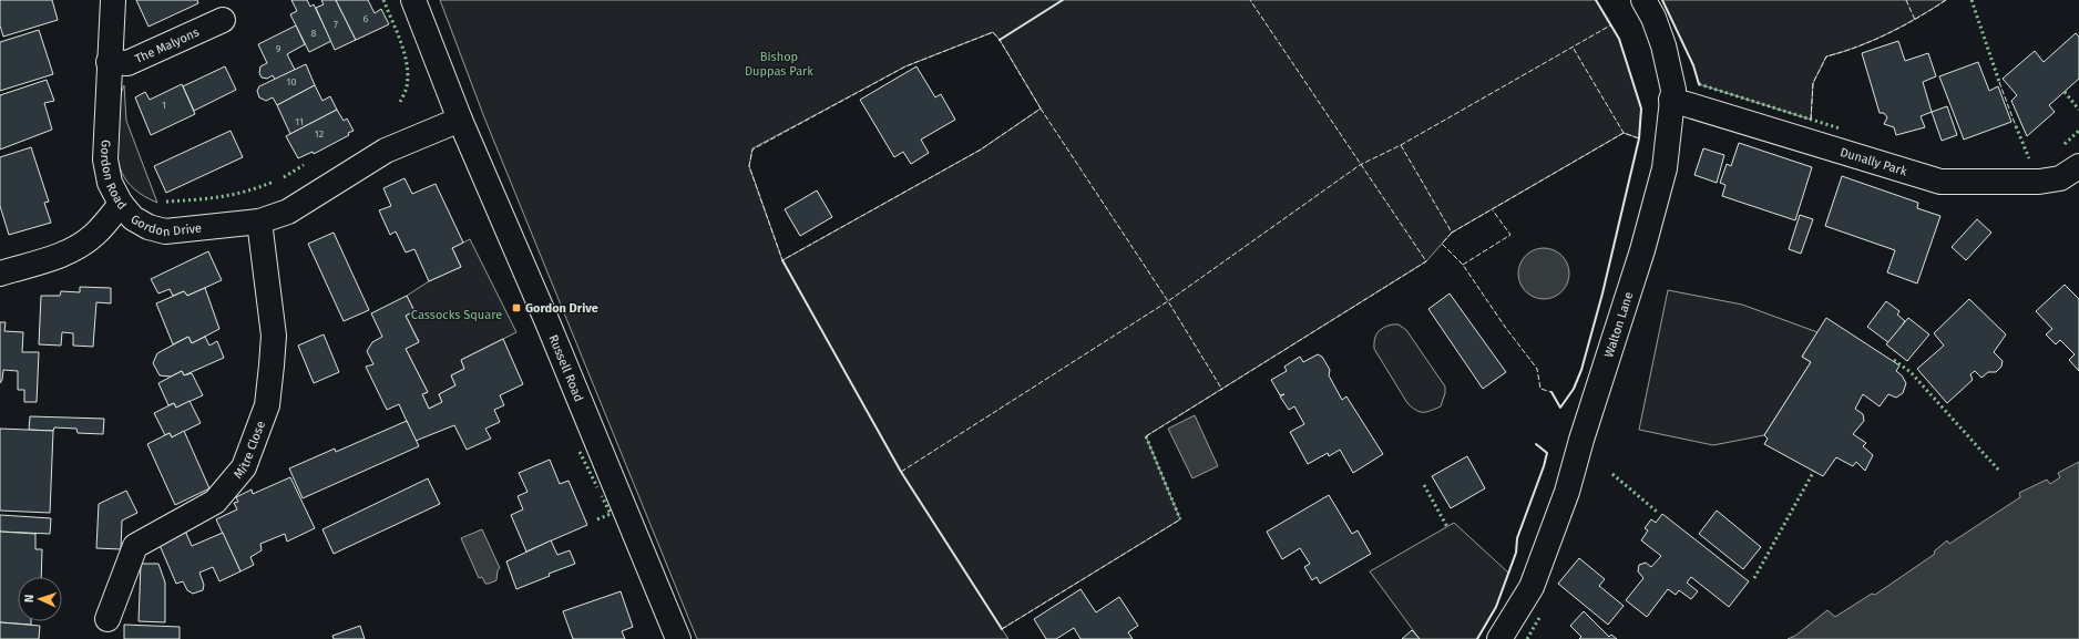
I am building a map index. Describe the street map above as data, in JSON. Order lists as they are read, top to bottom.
{
  "streets": {
    "street": [
      "The Malyons",
      "Dunally Park",
      "Gordon Road",
      "Gordon Drive",
      "Walton Lane",
      "Russell Road",
      "Mitre Close"
    ]
  },
  "crossings": [
    ["The Malyons", "Gordon Road"],
    ["Dunally Park", "Walton Lane"],
    ["Gordon Road", "Gordon Drive"],
    ["Gordon Drive", "Russell Road"],
    ["Gordon Drive", "Mitre Close"]
  ],
  "parks": ["Bishop Duppas Park", "Cassocks Square"],
  "places": {
    "transit": ["Gordon Drive"]
  },
  "house_numbers": [
    "6",
    "7",
    "8",
    "9",
    "10",
    "1",
    "11",
    "12"
  ],
  "north": "left"
}
